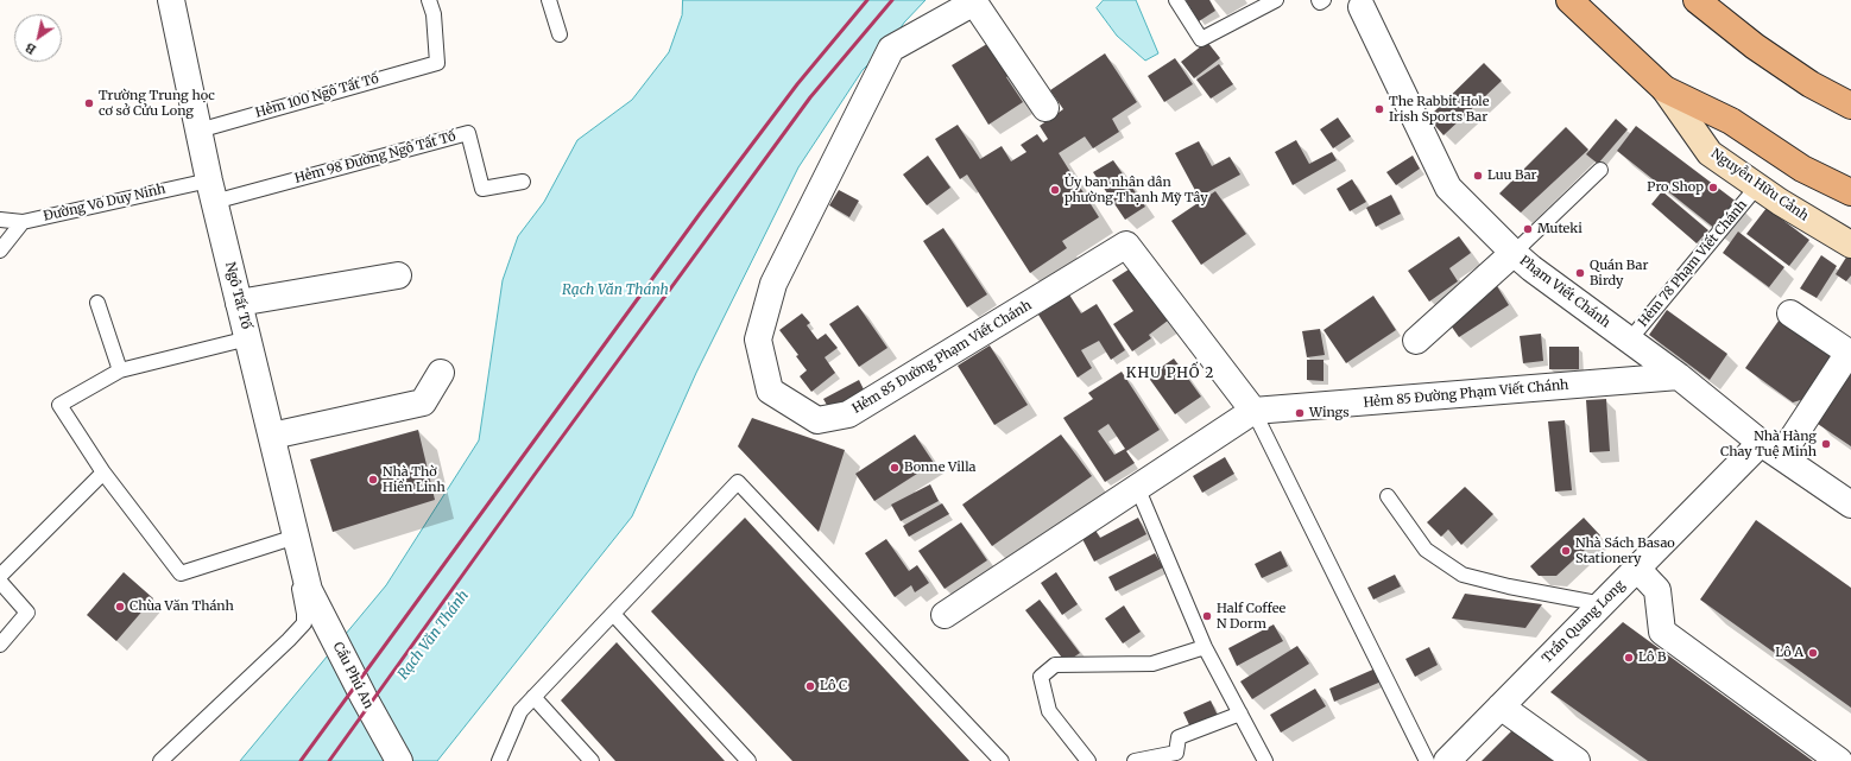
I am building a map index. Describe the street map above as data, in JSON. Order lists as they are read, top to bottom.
{
  "streets": {
    "main road": ["Nguyễn Hữu Cảnh"],
    "street": [
      "Phạm Viết Chánh",
      "Ngô Tất Tố",
      "Hẻm 85 Đường Phạm Viết Chánh",
      "Trần Quang Long",
      "Cầu Phú An"
    ],
    "lane": [
      "Hẻm 100 Ngô Tất Tố",
      "Hẻm 98 Đường Ngô Tất Tố",
      "Đường Võ Duy Ninh",
      "Hẻm 78 Phạm Viết Chánh"
    ]
  },
  "crossings": [
    ["Hẻm 100 Ngô Tất Tố", "Ngô Tất Tố"],
    ["Hẻm 98 Đường Ngô Tất Tố", "Đường Võ Duy Ninh"],
    ["Hẻm 98 Đường Ngô Tất Tố", "Ngô Tất Tố"],
    ["Nguyễn Hữu Cảnh", "Hẻm 78 Phạm Viết Chánh"],
    ["Đường Võ Duy Ninh", "Ngô Tất Tố"],
    ["Hẻm 78 Phạm Viết Chánh", "Phạm Viết Chánh"],
    ["Phạm Viết Chánh", "Hẻm 85 Đường Phạm Viết Chánh"],
    ["Phạm Viết Chánh", "Trần Quang Long"],
    ["Ngô Tất Tố", "Cầu Phú An"]
  ],
  "districts": ["KHU PHỐ 2"],
  "water": ["Rạch Văn Thánh"],
  "places": [
    "Trường Trung học cơ sở Cửu Long",
    "The Rabbit Hole Irish Sports Bar",
    "Luu Bar",
    "Pro Shop",
    "Ủy ban nhân dân phường Thạnh Mỹ Tây",
    "Muteki",
    "Quán Bar Birdy",
    "Wings",
    "Nhà Hàng Chay Tuệ Minh",
    "Bonne Villa",
    "Nhà Thờ Hiển Linh",
    "Nhà Sách Basao Stationery",
    "Chùa Văn Thánh",
    "Half Coffee N Dorm",
    "Lô A",
    "Lô B",
    "Lô C"
  ],
  "north": "bottom left"
}
